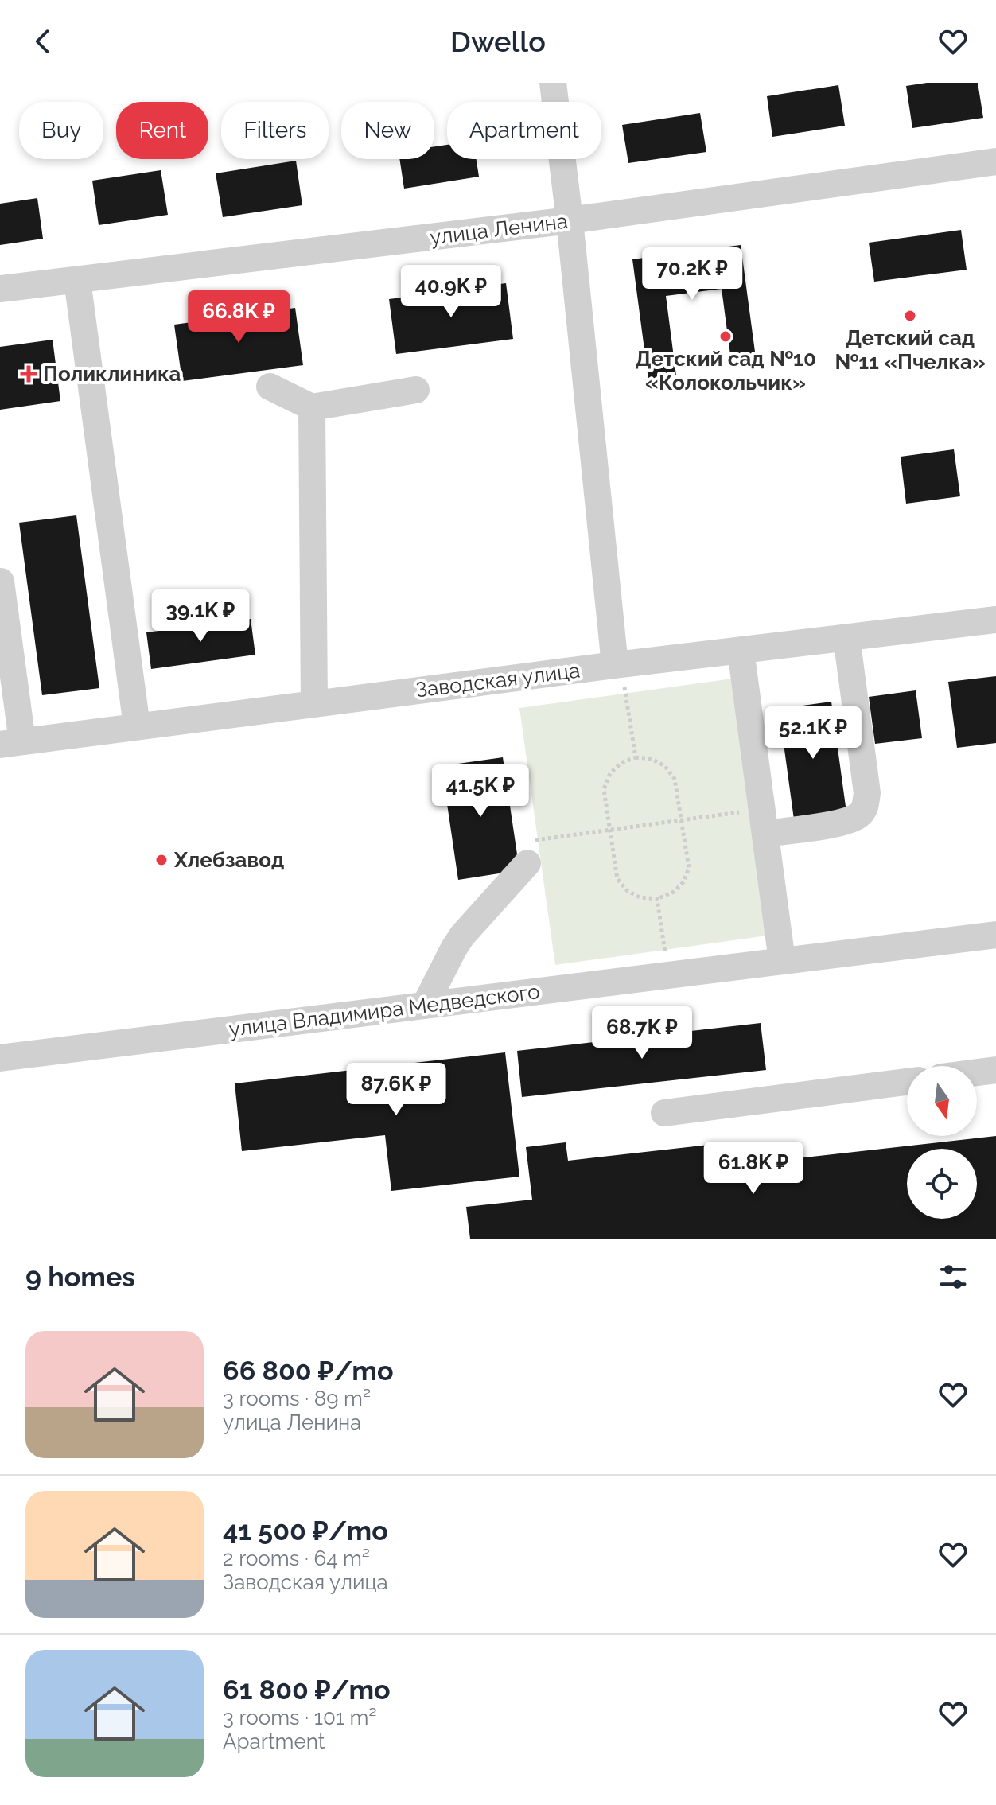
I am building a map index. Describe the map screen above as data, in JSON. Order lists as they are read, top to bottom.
{
  "streets": {
    "street": ["улица Ленина", "Заводская улица", "улица Владимира Медведского"]
  },
  "places": {
    "other": ["Детский сад №11 «Пчелка»", "Детский сад №10 «Колокольчик»", "Хлебзавод"],
    "health": ["Поликлиника"]
  },
  "north": "bottom",
  "page": {
    "header": "Dwello",
    "chip": [
      "Buy",
      "Rent",
      "Filters",
      "New",
      "Apartment"
    ],
    "price": [
      "70.2K ₽",
      "40.9K ₽",
      "66.8K ₽",
      "39.1K ₽",
      "52.1K ₽",
      "41.5K ₽",
      "68.7K ₽",
      "87.6K ₽",
      "61.8K ₽"
    ],
    "heading": "9 homes",
    "list": [
      {
        "name": "66 800 ₽/mo",
        "note": "3 rooms · 89 m² · улица Ленина"
      },
      {
        "name": "41 500 ₽/mo",
        "note": "2 rooms · 64 m² · Заводская улица"
      },
      {
        "name": "61 800 ₽/mo",
        "note": "3 rooms · 101 m² · Apartment"
      }
    ]
  }
}
